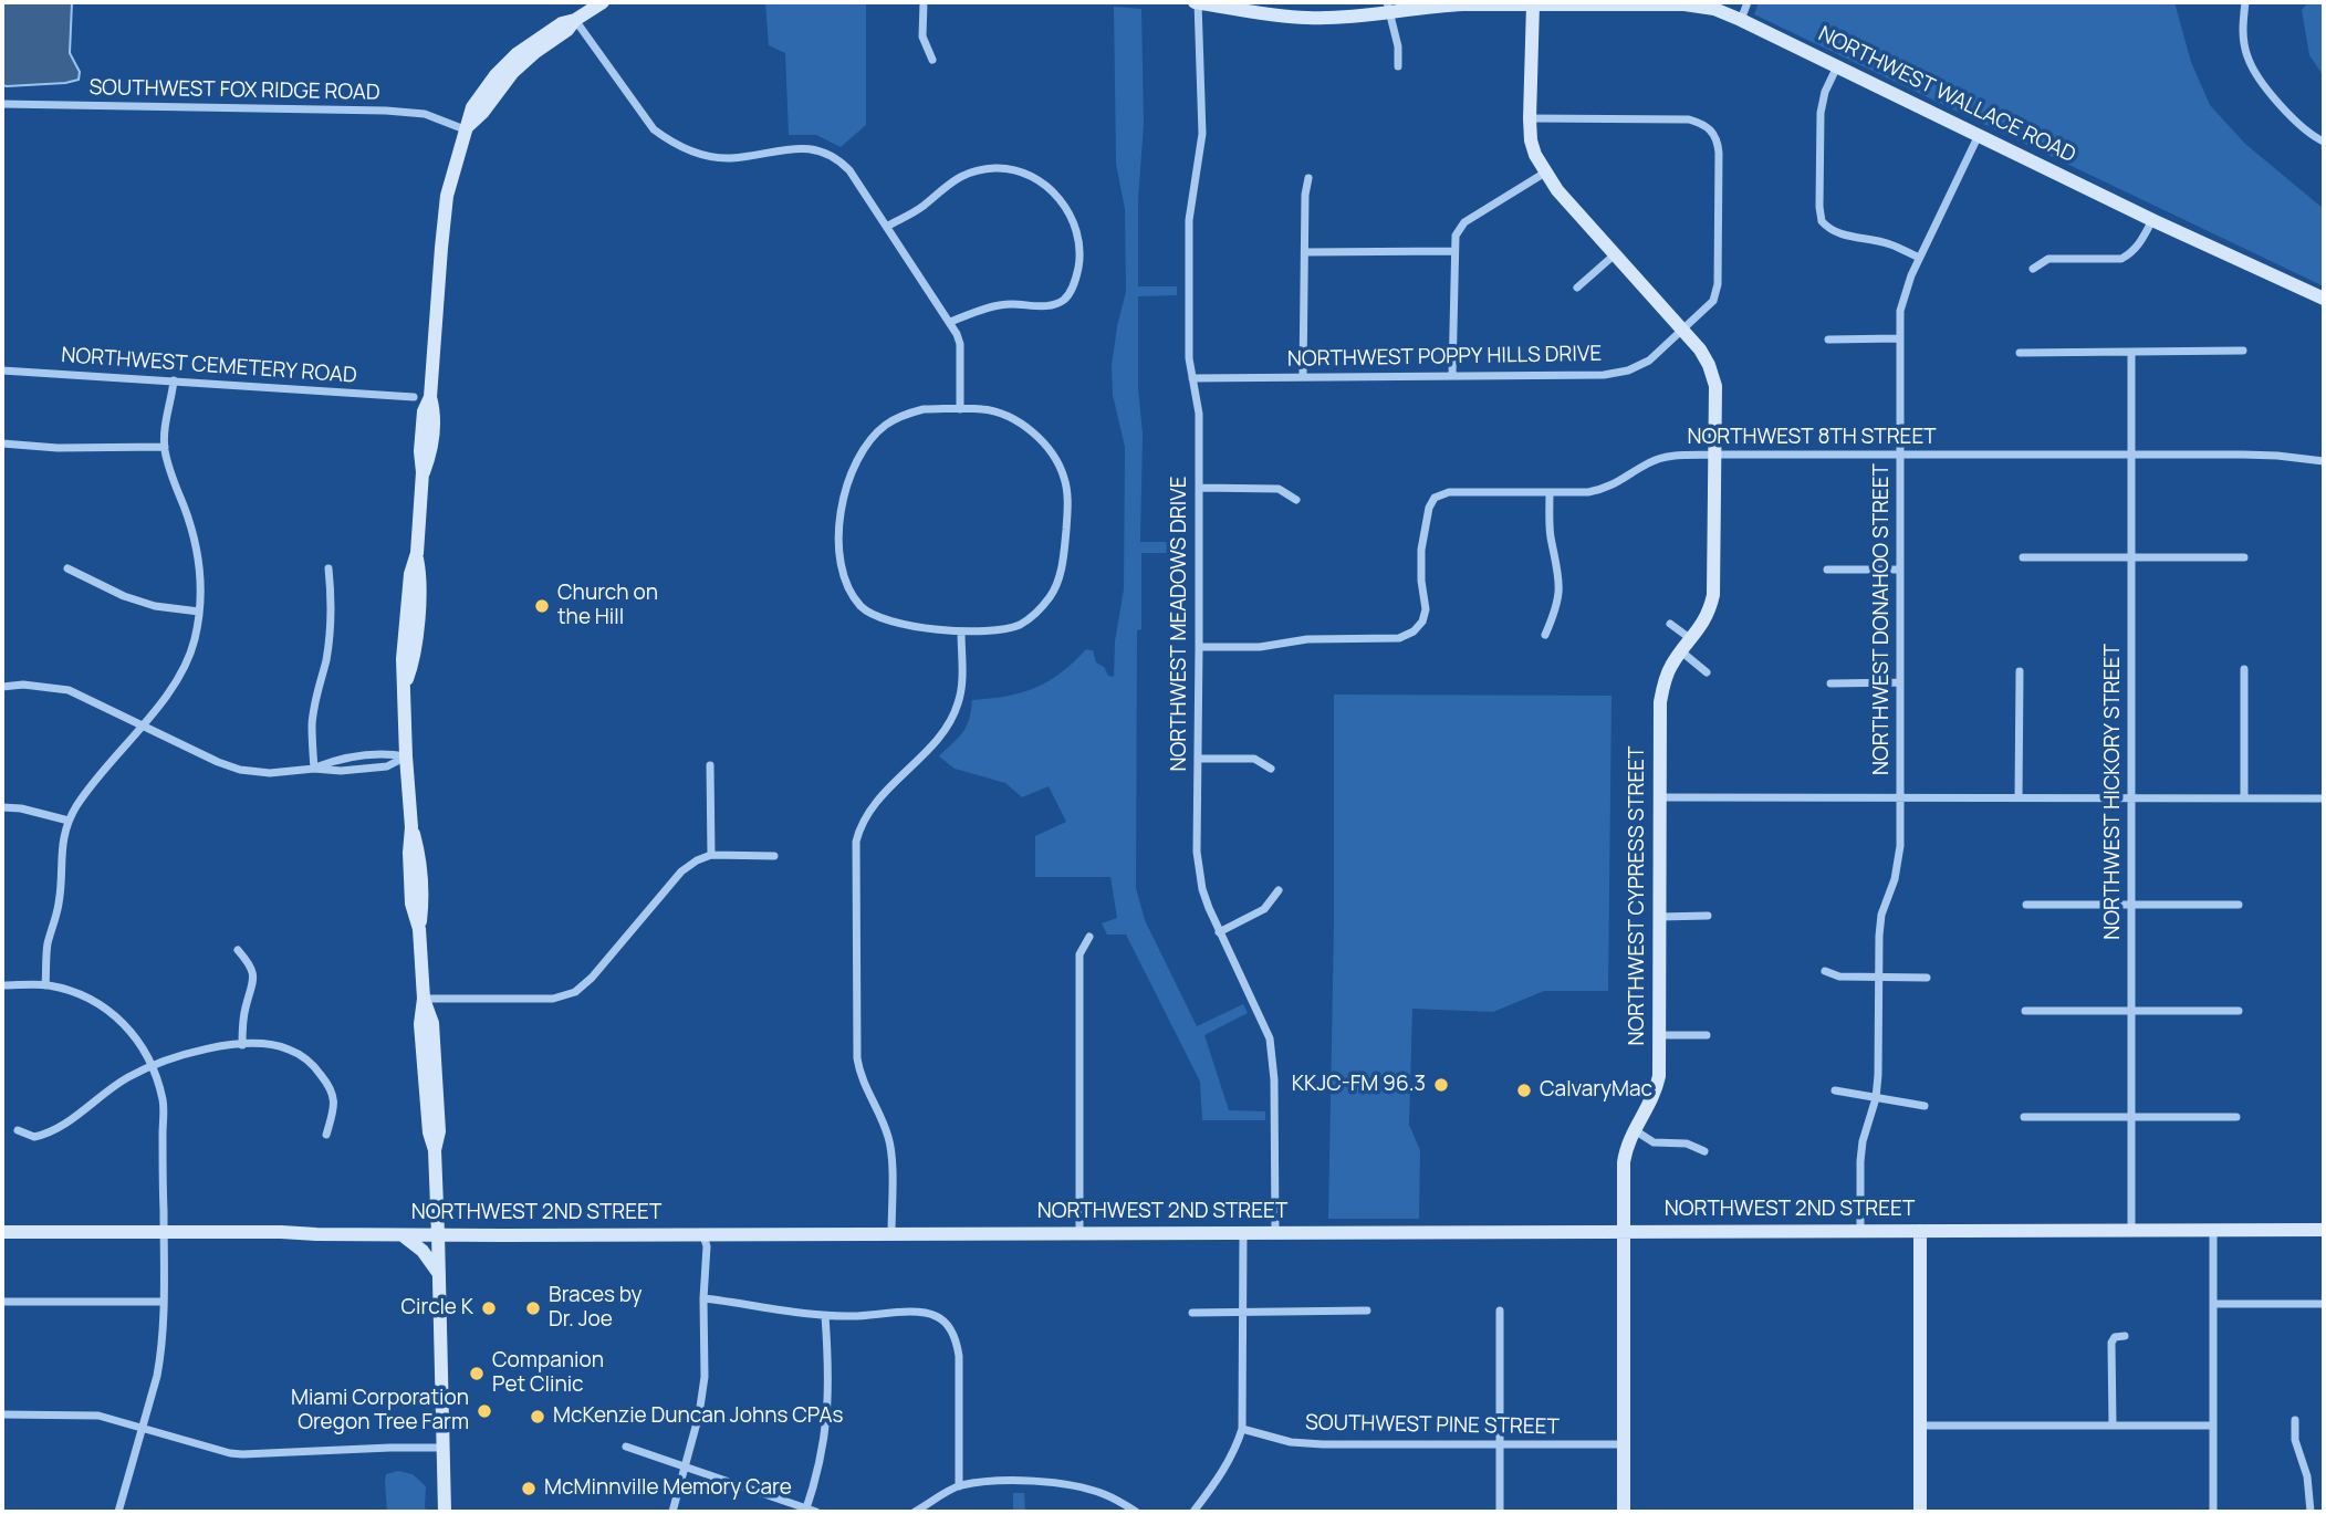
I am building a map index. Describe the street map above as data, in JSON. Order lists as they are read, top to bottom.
{
  "streets": {
    "street": [
      "SOUTHWEST FOX RIDGE ROAD",
      "NORTHWEST WALLACE ROAD",
      "NORTHWEST POPPY HILLS DRIVE",
      "NORTHWEST CEMETERY ROAD",
      "NORTHWEST 8TH STREET",
      "NORTHWEST DONAHOO STREET",
      "NORTHWEST MEADOWS DRIVE",
      "NORTHWEST HICKORY STREET",
      "NORTHWEST CYPRESS STREET",
      "NORTHWEST 2ND STREET",
      "SOUTHWEST PINE STREET"
    ]
  },
  "crossings": [
    ["NORTHWEST WALLACE ROAD", "NORTHWEST DONAHOO STREET"],
    ["NORTHWEST WALLACE ROAD", "NORTHWEST MEADOWS DRIVE"],
    ["NORTHWEST WALLACE ROAD", "NORTHWEST CYPRESS STREET"],
    ["NORTHWEST POPPY HILLS DRIVE", "NORTHWEST MEADOWS DRIVE"],
    ["NORTHWEST POPPY HILLS DRIVE", "NORTHWEST CYPRESS STREET"],
    ["NORTHWEST 8TH STREET", "NORTHWEST DONAHOO STREET"],
    ["NORTHWEST 8TH STREET", "NORTHWEST MEADOWS DRIVE"],
    ["NORTHWEST 8TH STREET", "NORTHWEST HICKORY STREET"],
    ["NORTHWEST 8TH STREET", "NORTHWEST CYPRESS STREET"],
    ["NORTHWEST DONAHOO STREET", "NORTHWEST 2ND STREET"],
    ["NORTHWEST MEADOWS DRIVE", "NORTHWEST 2ND STREET"],
    ["NORTHWEST HICKORY STREET", "NORTHWEST 2ND STREET"],
    ["NORTHWEST CYPRESS STREET", "NORTHWEST 2ND STREET"],
    ["NORTHWEST CYPRESS STREET", "SOUTHWEST PINE STREET"]
  ],
  "places": [
    "Church on the Hill",
    "KKJC-FM 96.3",
    "CalvaryMac",
    "Circle K",
    "Braces by Dr. Joe",
    "Companion Pet Clinic",
    "Miami Corporation Oregon Tree Farm",
    "McKenzie Duncan Johns CPAs",
    "McMinnville Memory Care"
  ]
}
